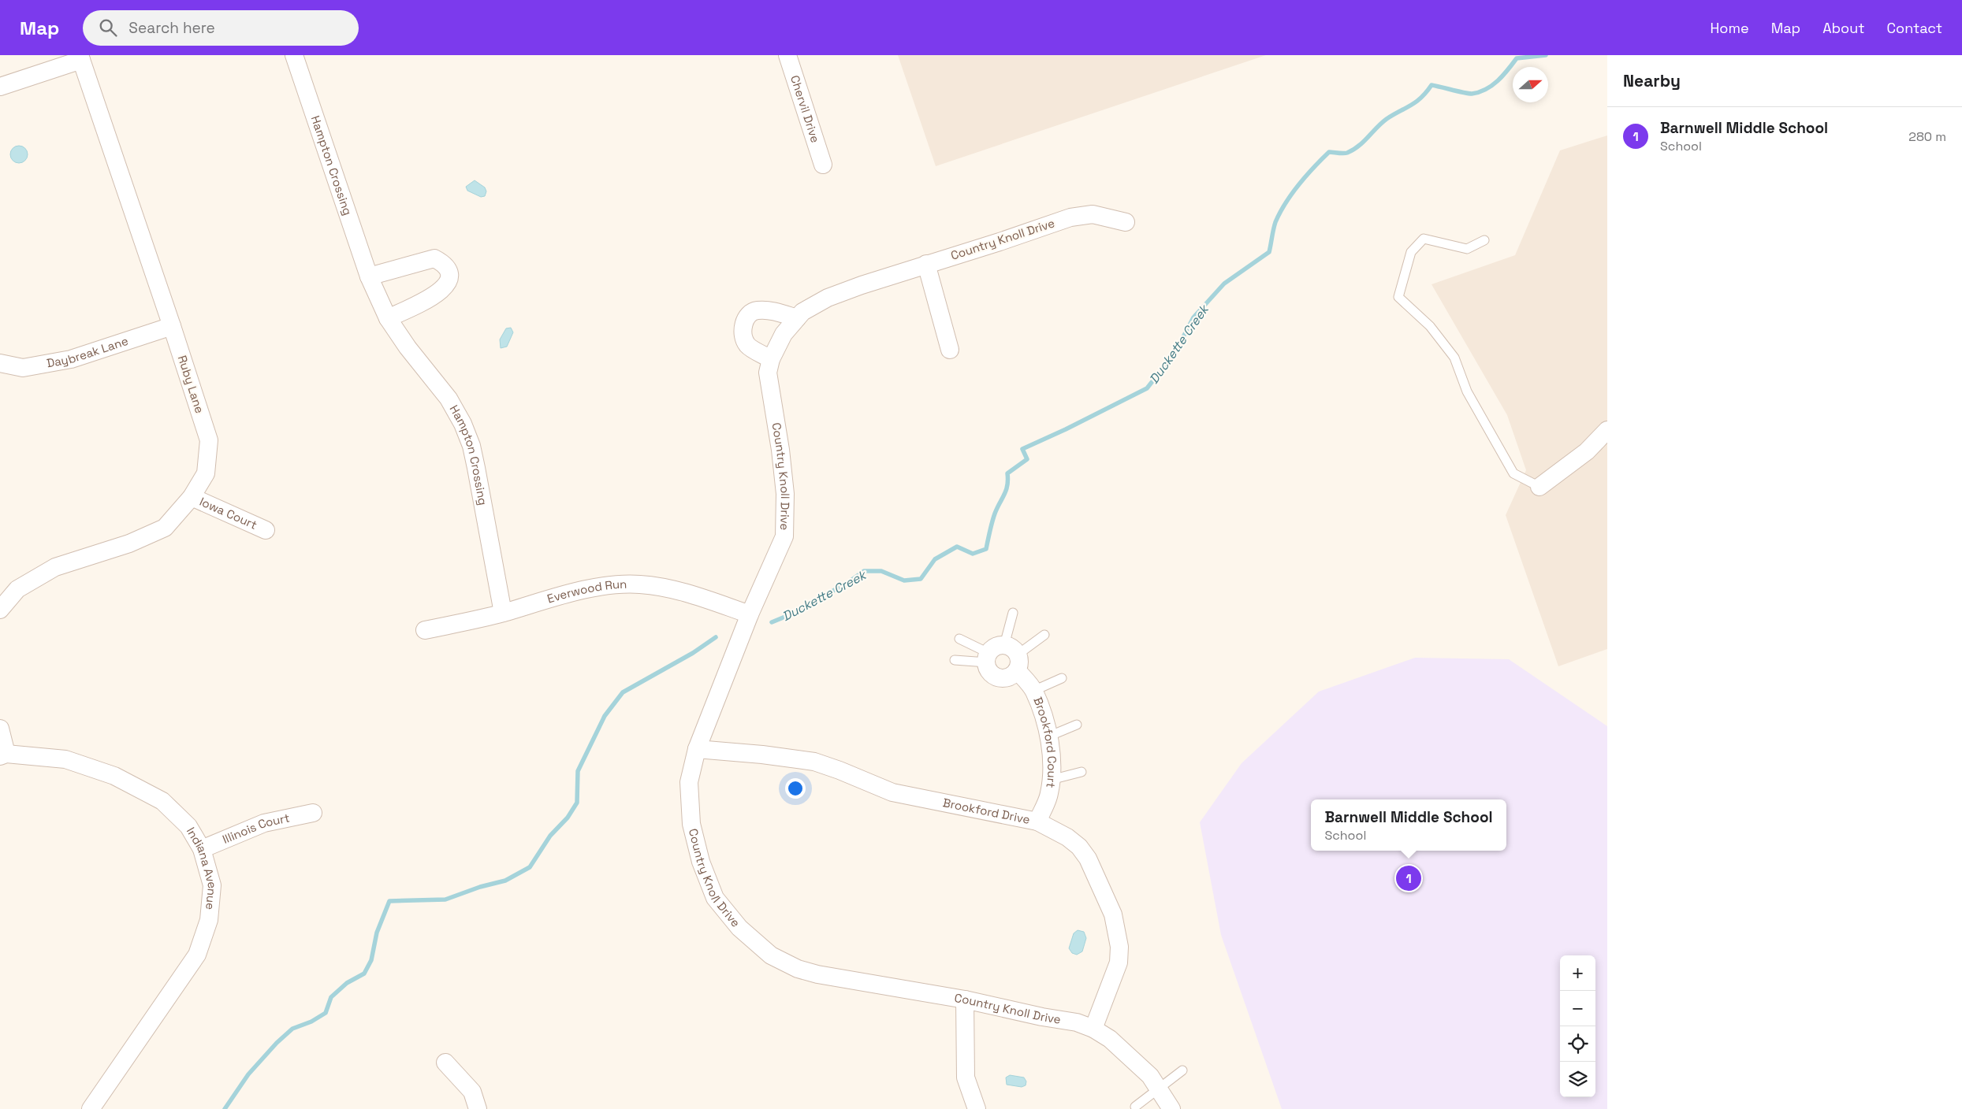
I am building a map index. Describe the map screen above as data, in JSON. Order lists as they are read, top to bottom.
{
  "streets": {
    "street": [
      "Chervil Drive",
      "Hampton Crossing",
      "Country Knoll Drive",
      "Daybreak Lane",
      "Ruby Lane",
      "Iowa Court",
      "Everwood Run",
      "Brookford Court",
      "Brookford Drive",
      "Illinois Court",
      "Indiana Avenue"
    ]
  },
  "crossings": [
    ["Hampton Crossing", "Everwood Run"],
    ["Country Knoll Drive", "Everwood Run"],
    ["Country Knoll Drive", "Brookford Drive"],
    ["Daybreak Lane", "Ruby Lane"],
    ["Ruby Lane", "Iowa Court"],
    ["Brookford Court", "Brookford Drive"],
    ["Illinois Court", "Indiana Avenue"]
  ],
  "water": ["Duckette Creek"],
  "north": "right",
  "page": {
    "header": "Map",
    "search": "Search here",
    "nav": [
      "Home",
      "Map",
      "About",
      "Contact"
    ],
    "heading": "Nearby",
    "list": [
      {
        "mark": "1",
        "name": "Barnwell Middle School",
        "note": "School",
        "value": "280 m"
      }
    ],
    "popup": ["Barnwell Middle School", "School"],
    "pins": "1",
    "map_buttons": ["+", "−"]
  }
}
